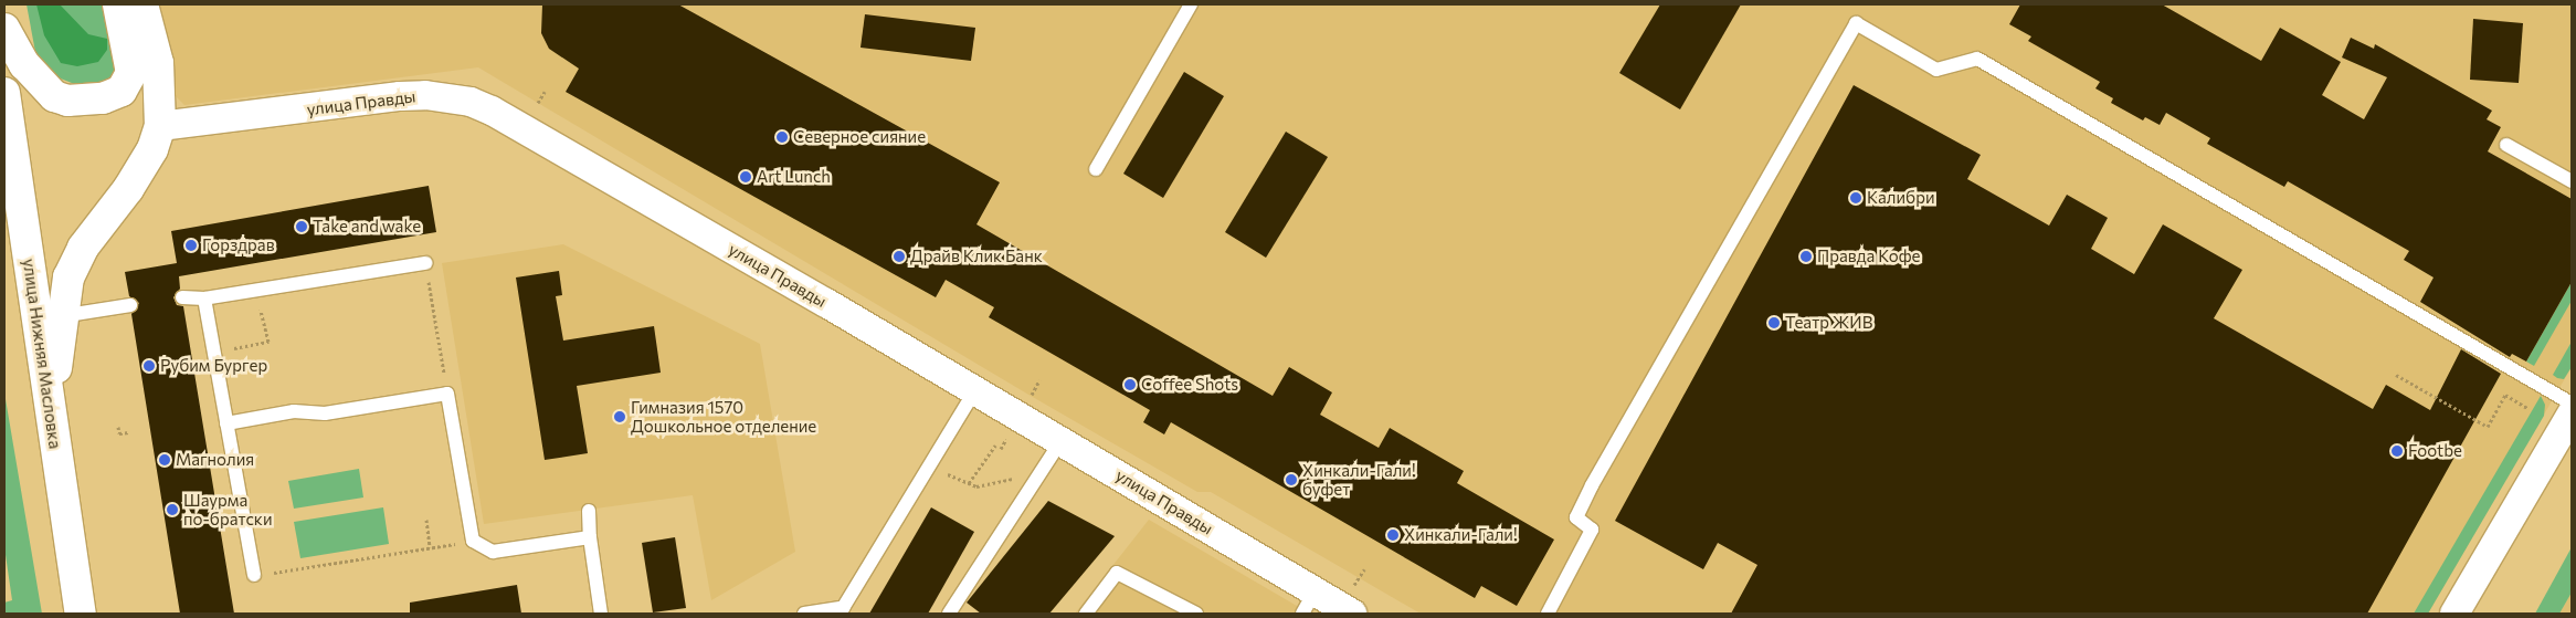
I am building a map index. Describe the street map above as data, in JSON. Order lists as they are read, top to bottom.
{
  "streets": {
    "main road": ["улица Нижняя Масловка"],
    "street": ["улица Правды"]
  },
  "places": [
    "Северное сияние",
    "Art Lunch",
    "Калибри",
    "Take and wake",
    "Горздрав",
    "Драйв Клик Банк",
    "Правда Кофе",
    "Театр ЖИВ",
    "Рубим Бургер",
    "Coffee Shots",
    "Гимназия 1570 Дошкольное отделение",
    "Footbe",
    "Магнолия",
    "Хинкали-Гали! буфет",
    "Шаурма по-братски",
    "Хинкали-Гали!"
  ]
}
